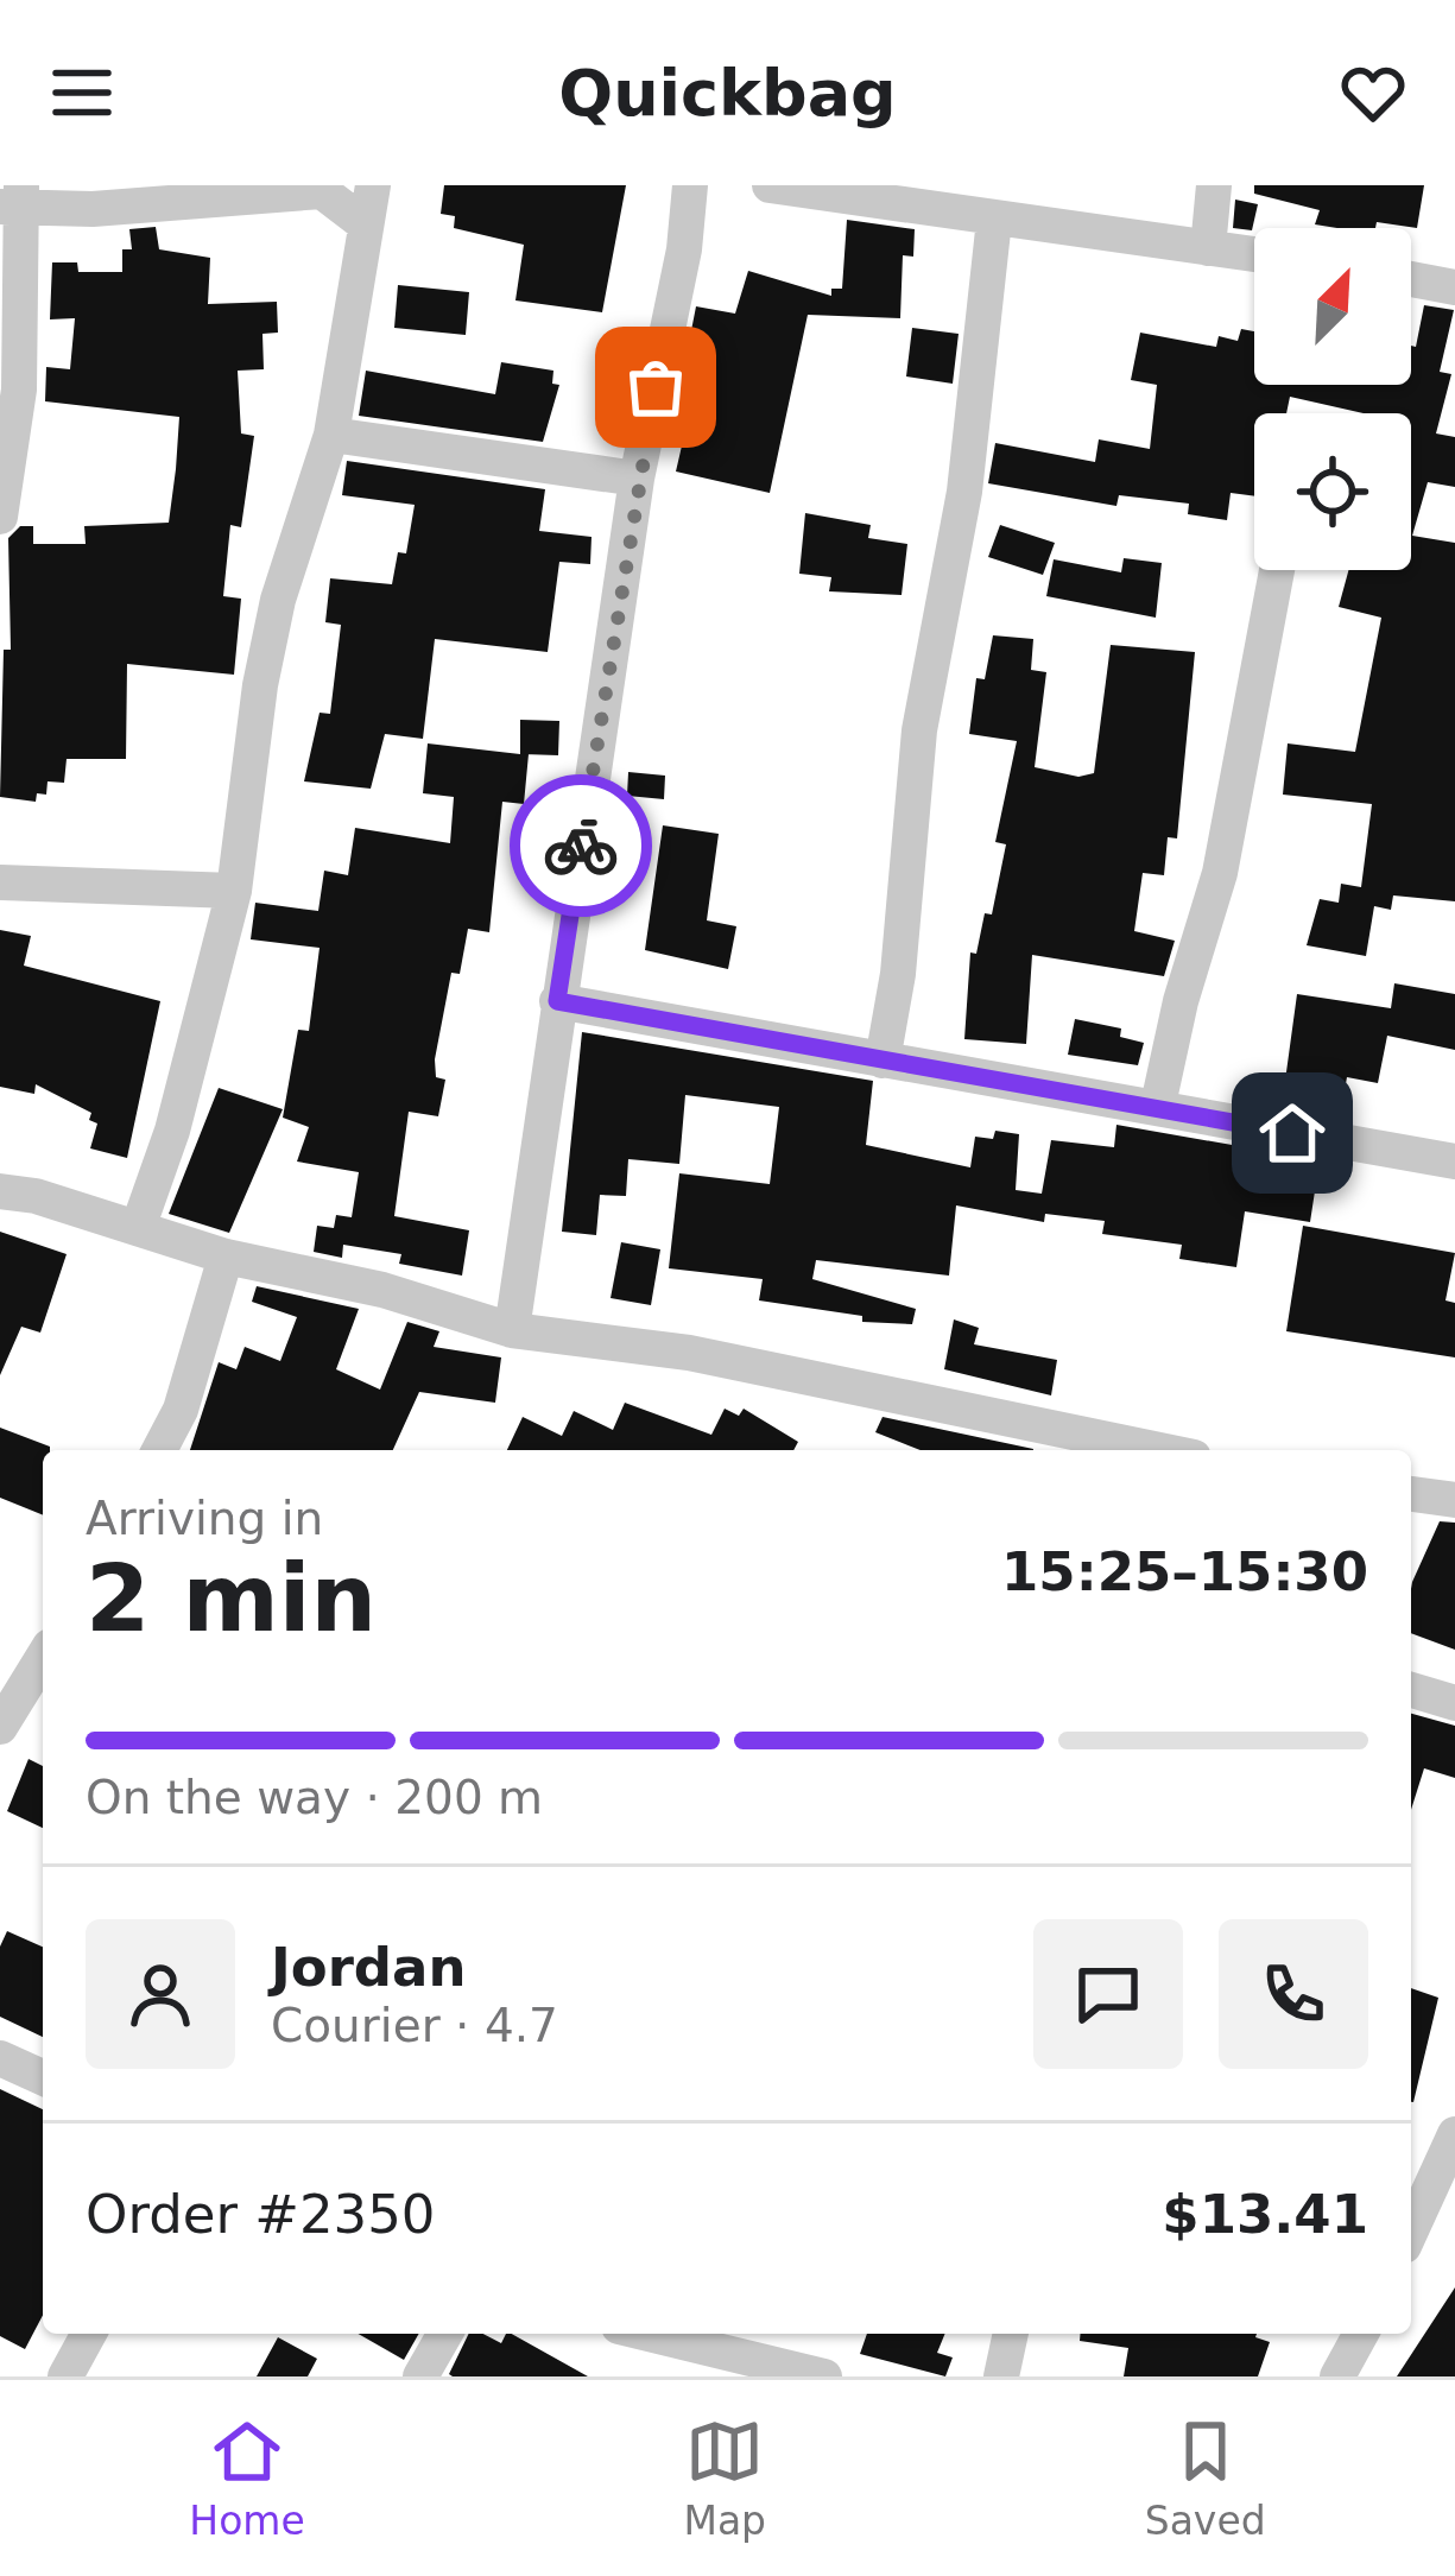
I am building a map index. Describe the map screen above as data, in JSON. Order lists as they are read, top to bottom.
{
  "north": "top right",
  "page": {
    "header": "Quickbag",
    "heading": ["2 min", "Arriving in", "15:25–15:30"],
    "panel": [
      "Jordan",
      "Courier · 4.7",
      "Order #2350",
      "$13.41"
    ],
    "bar": "On the way · 200 m",
    "tabs": ["Home", "Map", "Saved"]
  }
}
